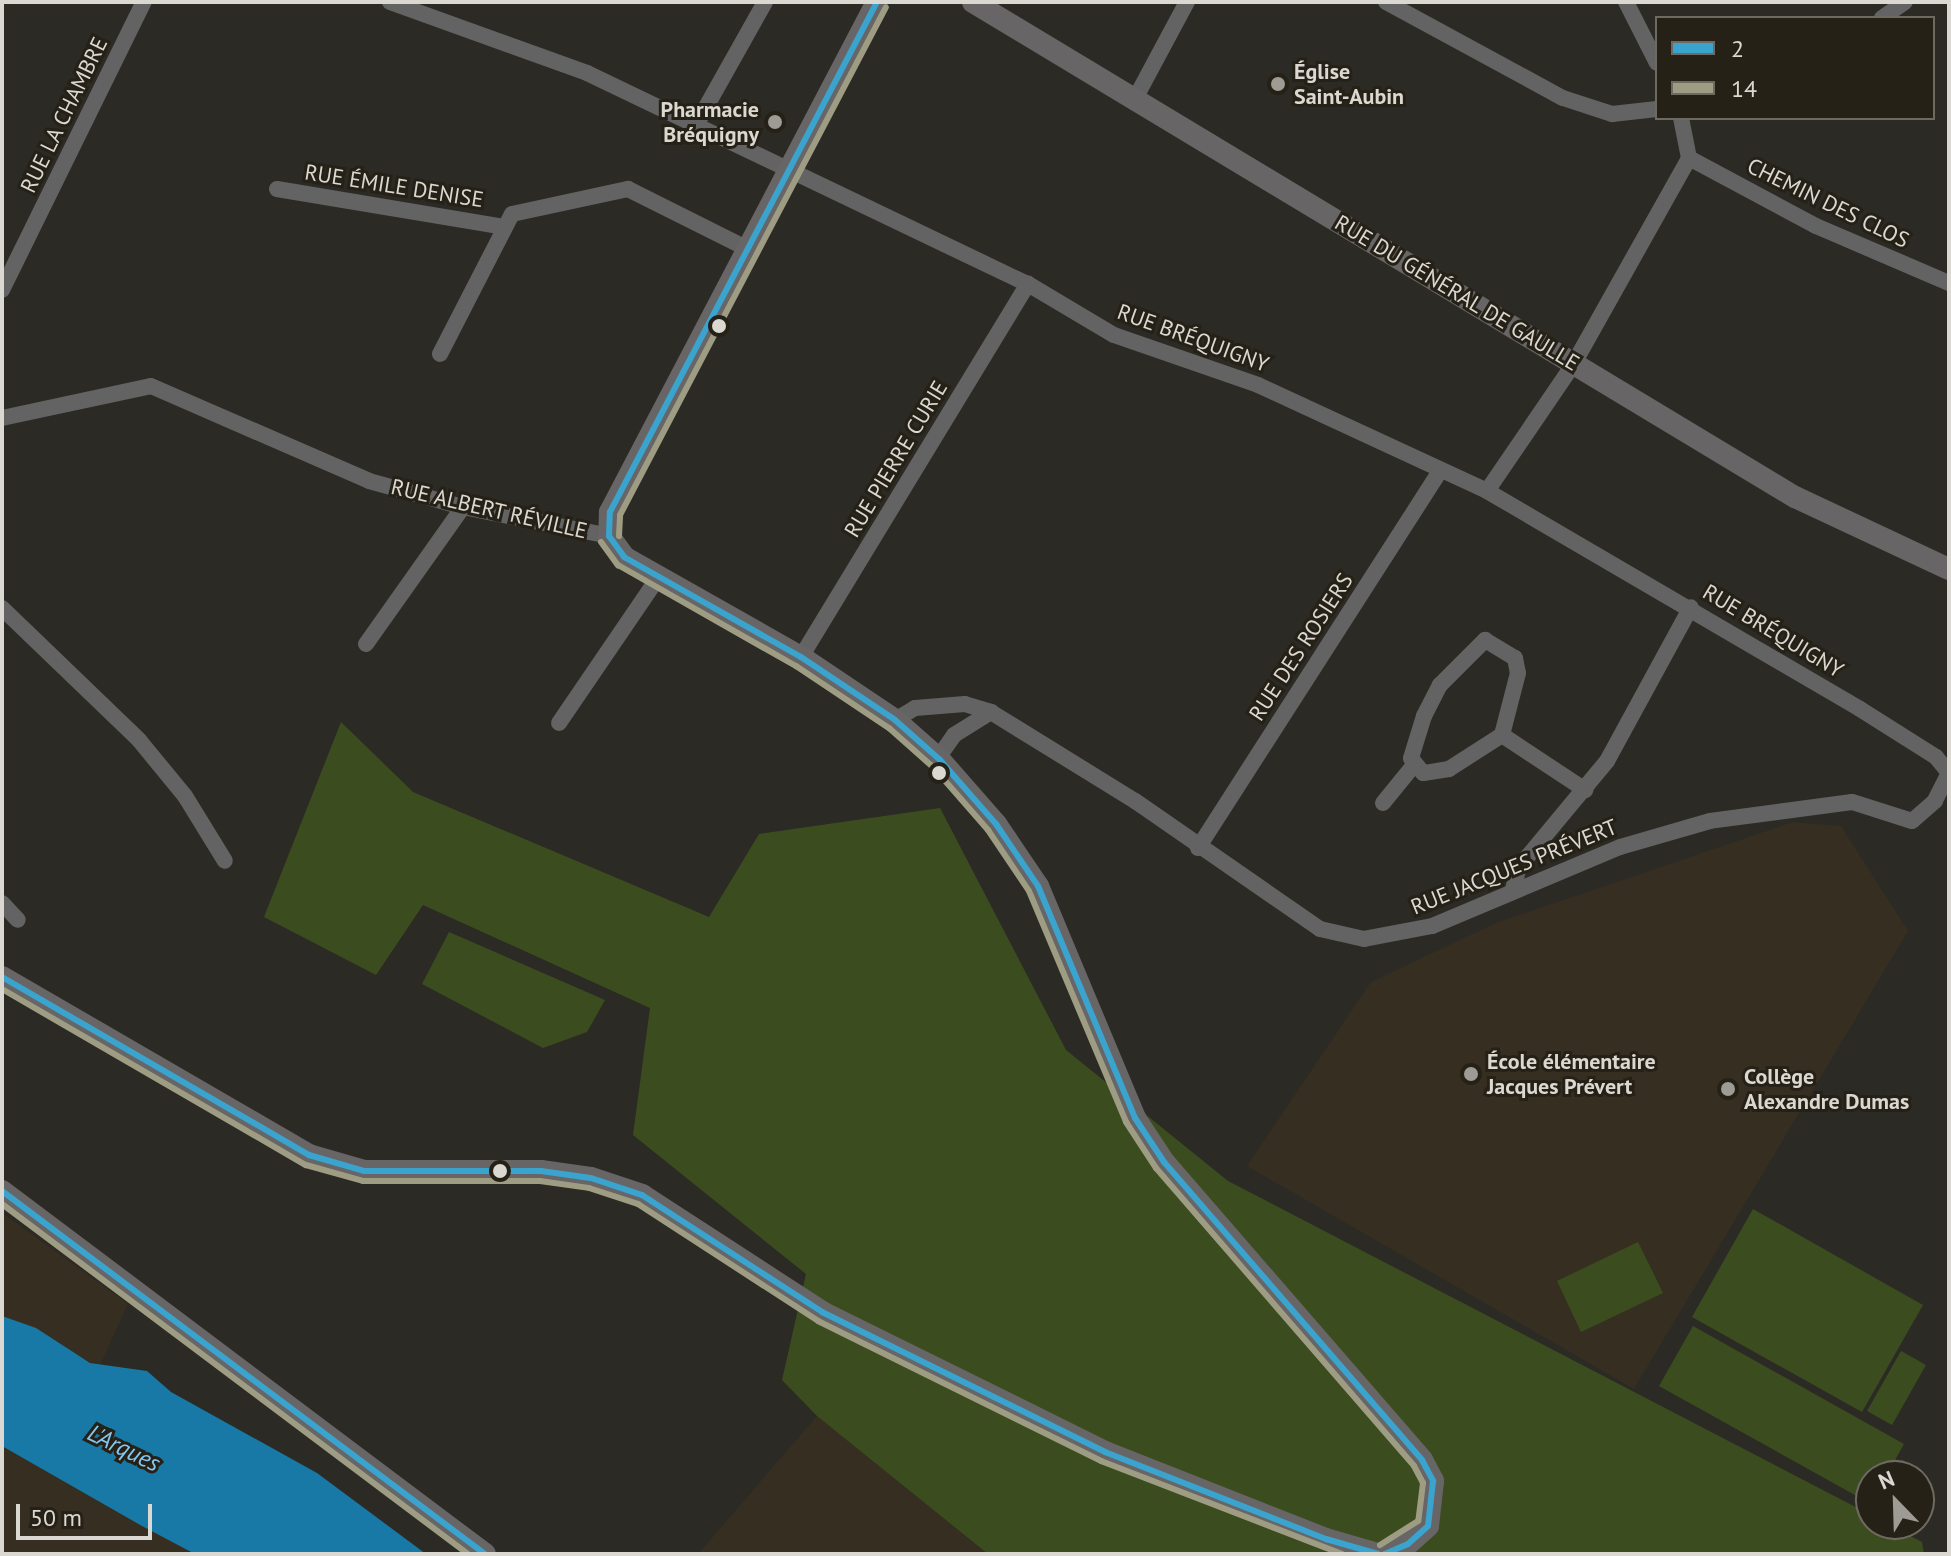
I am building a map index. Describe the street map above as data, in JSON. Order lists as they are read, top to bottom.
{
  "streets": {
    "street": [
      "RUE LA CHAMBRE",
      "RUE ÉMILE DENISE",
      "CHEMIN DES CLOS",
      "RUE DU GÉNÉRAL DE GAULLE",
      "RUE BRÉQUIGNY",
      "RUE PIERRE CURIE",
      "RUE ALBERT RÉVILLE",
      "RUE DES ROSIERS",
      "RUE JACQUES PRÉVERT"
    ]
  },
  "crossings": [
    ["RUE BRÉQUIGNY", "RUE PIERRE CURIE"],
    ["RUE BRÉQUIGNY", "RUE DES ROSIERS"],
    ["RUE BRÉQUIGNY", "RUE JACQUES PRÉVERT"],
    ["RUE PIERRE CURIE", "RUE ALBERT RÉVILLE"],
    ["RUE ALBERT RÉVILLE", "RUE JACQUES PRÉVERT"],
    ["RUE DES ROSIERS", "RUE JACQUES PRÉVERT"]
  ],
  "water": ["L'Arques"],
  "places": [
    "Église Saint-Aubin",
    "Pharmacie Bréquigny",
    "École élémentaire Jacques Prévert",
    "Collège Alexandre Dumas"
  ],
  "lines": ["transit line 2", "transit line 14"],
  "legend": ["2", "14"],
  "scale_bar": "50 m",
  "north": "top left"
}
